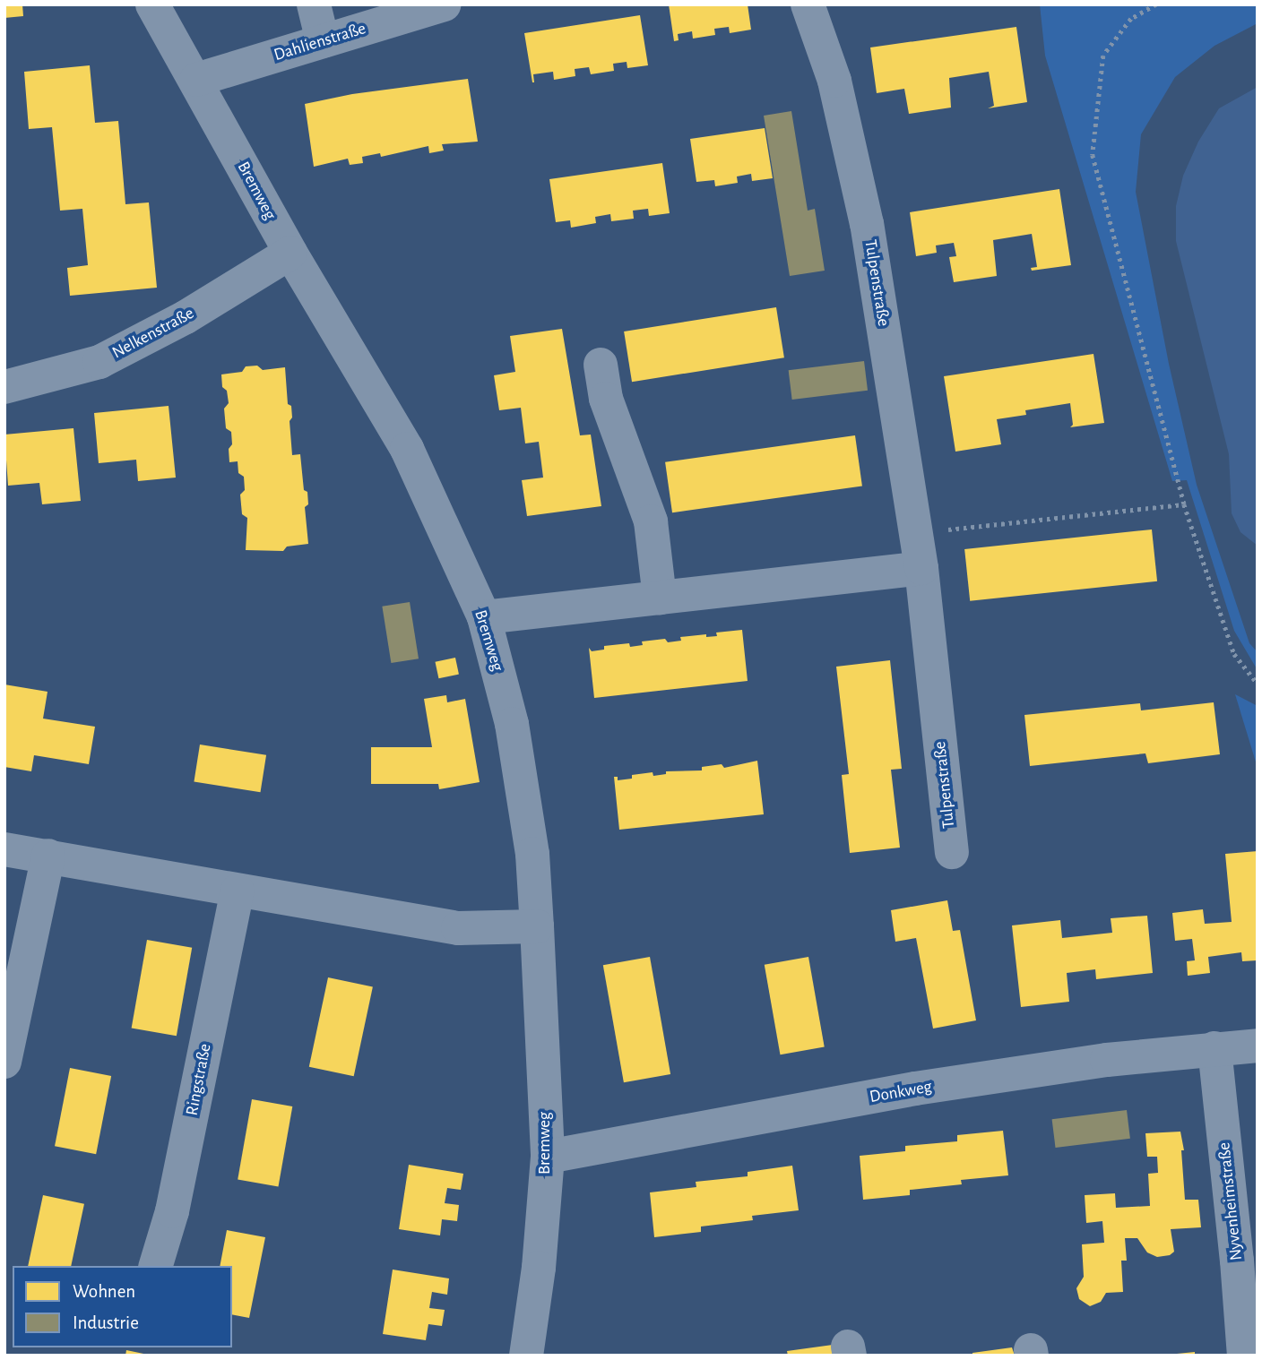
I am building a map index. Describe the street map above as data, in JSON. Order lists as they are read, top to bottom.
{
  "streets": {
    "street": [
      "Dahlienstraße",
      "Bremweg",
      "Tulpenstraße",
      "Nelkenstraße",
      "Ringstraße",
      "Donkweg",
      "Nyvenheimstraße"
    ]
  },
  "crossings": [
    ["Dahlienstraße", "Bremweg"],
    ["Bremweg", "Nelkenstraße"],
    ["Bremweg", "Donkweg"],
    ["Donkweg", "Nyvenheimstraße"]
  ],
  "legend": ["Wohnen", "Industrie"]
}
